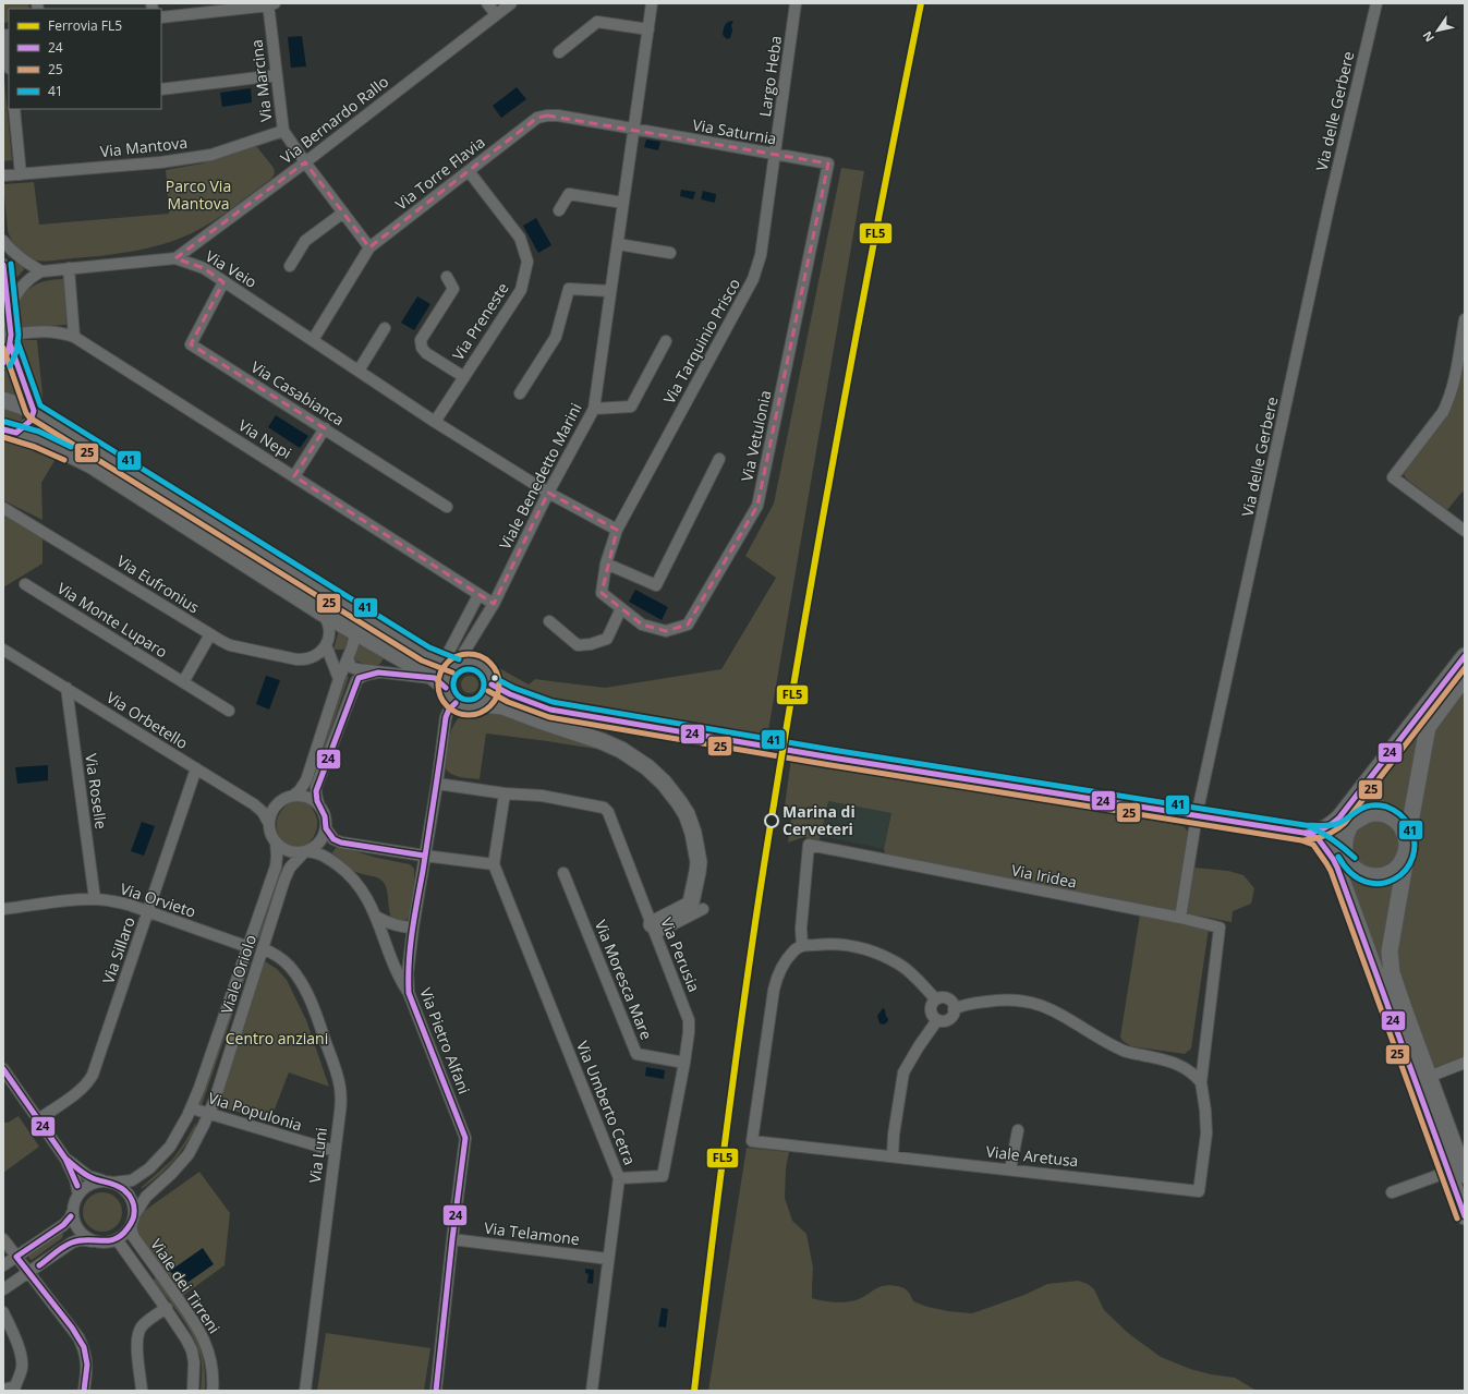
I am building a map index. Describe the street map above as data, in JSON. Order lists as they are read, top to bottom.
{
  "streets": {
    "street": [
      "Largo Heba",
      "Via Marcina",
      "Via delle Gerbere",
      "Via Bernardo Rallo",
      "Via Saturnia",
      "Via Mantova",
      "Via Torre Flavia",
      "Via Veio",
      "Via Preneste",
      "Via Tarquinio Prisco",
      "Via Casabianca",
      "Via Vetulonia",
      "Via Nepi",
      "Viale Benedetto Marini",
      "Via Eufronius",
      "Via Monte Luparo",
      "Via Orbetello",
      "Via Roselle",
      "Via Iridea",
      "Via Orvieto",
      "Via Sillaro",
      "Via Perusia",
      "Viale Oriolo",
      "Via Moresca Mare",
      "Via Pietro Alfani",
      "Via Umberto Cetra",
      "Via Populonia",
      "Via Luni",
      "Viale Aretusa",
      "Via Telamone",
      "Viale dei Tirreni"
    ]
  },
  "crossings": [
    ["Largo Heba", "Via Saturnia"],
    ["Largo Heba", "Via Tarquinio Prisco"],
    ["Via Marcina", "Via Bernardo Rallo"],
    ["Via Marcina", "Via Mantova"],
    ["Via Marcina", "Via Torre Flavia"],
    ["Via delle Gerbere", "Via Iridea"],
    ["Via Bernardo Rallo", "Via Veio"],
    ["Via Saturnia", "Via Torre Flavia"],
    ["Via Saturnia", "Via Tarquinio Prisco"],
    ["Via Saturnia", "Via Vetulonia"],
    ["Via Saturnia", "Viale Benedetto Marini"],
    ["Via Torre Flavia", "Via Veio"],
    ["Via Torre Flavia", "Via Preneste"],
    ["Via Torre Flavia", "Viale Benedetto Marini"],
    ["Via Veio", "Via Preneste"],
    ["Via Veio", "Via Tarquinio Prisco"],
    ["Via Veio", "Via Casabianca"],
    ["Via Veio", "Via Vetulonia"],
    ["Via Veio", "Viale Benedetto Marini"],
    ["Via Tarquinio Prisco", "Via Vetulonia"],
    ["Via Nepi", "Viale Benedetto Marini"],
    ["Viale Benedetto Marini", "Via Pietro Alfani"],
    ["Via Orbetello", "Via Roselle"],
    ["Via Orbetello", "Via Sillaro"],
    ["Via Orbetello", "Viale Oriolo"],
    ["Via Roselle", "Via Orvieto"],
    ["Via Iridea", "Viale Aretusa"],
    ["Via Orvieto", "Via Sillaro"],
    ["Via Orvieto", "Viale Oriolo"],
    ["Via Perusia", "Via Moresca Mare"],
    ["Via Perusia", "Via Umberto Cetra"],
    ["Viale Oriolo", "Via Populonia"],
    ["Viale Oriolo", "Via Luni"],
    ["Viale Oriolo", "Viale dei Tirreni"],
    ["Via Pietro Alfani", "Via Telamone"],
    ["Via Umberto Cetra", "Via Telamone"],
    ["Via Populonia", "Via Luni"]
  ],
  "parks": ["Parco Via Mantova", "Centro anziani"],
  "places": ["Marina di Cerveteri"],
  "lines": [
    "rail line FL5",
    "transit line 41",
    "transit line 24",
    "transit line 25"
  ],
  "legend": [
    "Ferrovia FL5",
    "24",
    "25",
    "41"
  ],
  "north": "bottom left"
}
